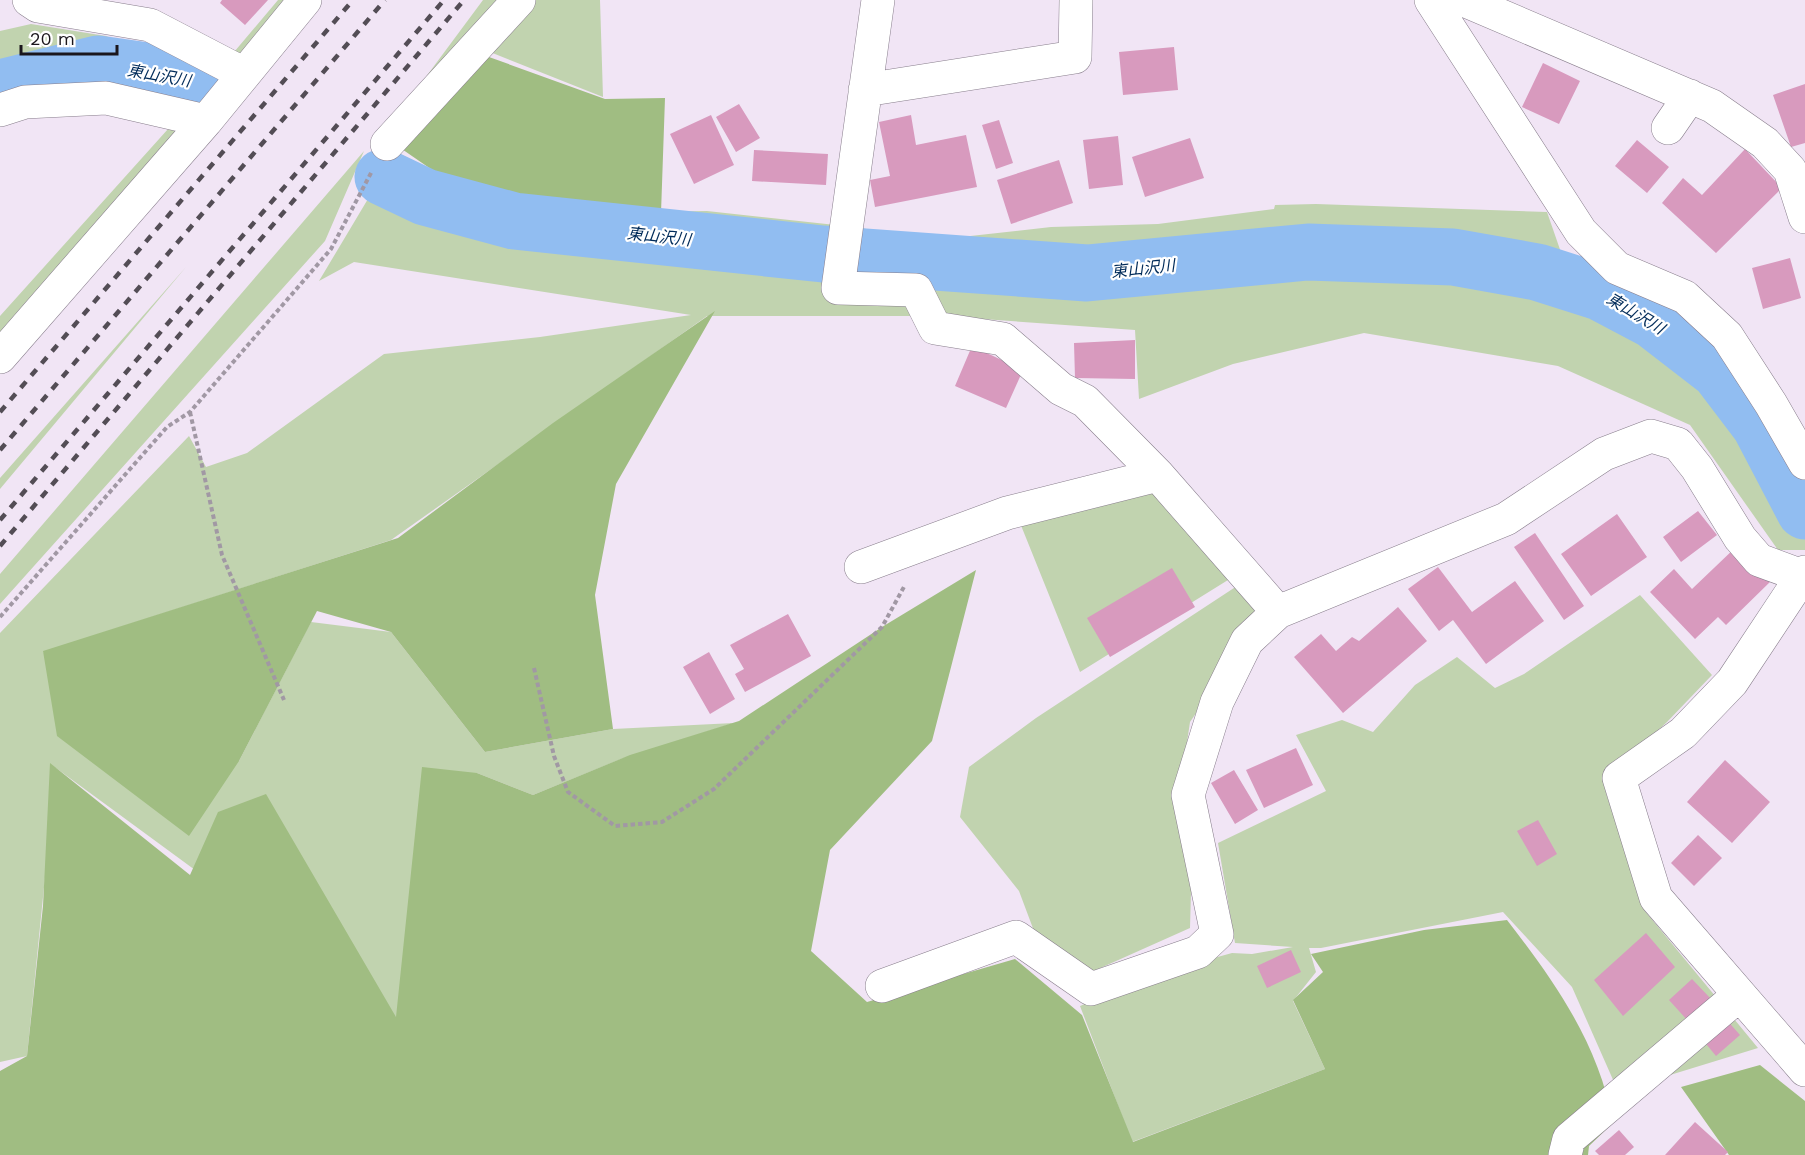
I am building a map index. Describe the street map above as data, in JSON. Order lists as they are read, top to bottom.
{
  "water": ["東山沢川"],
  "scale_bar": "20 m"
}
